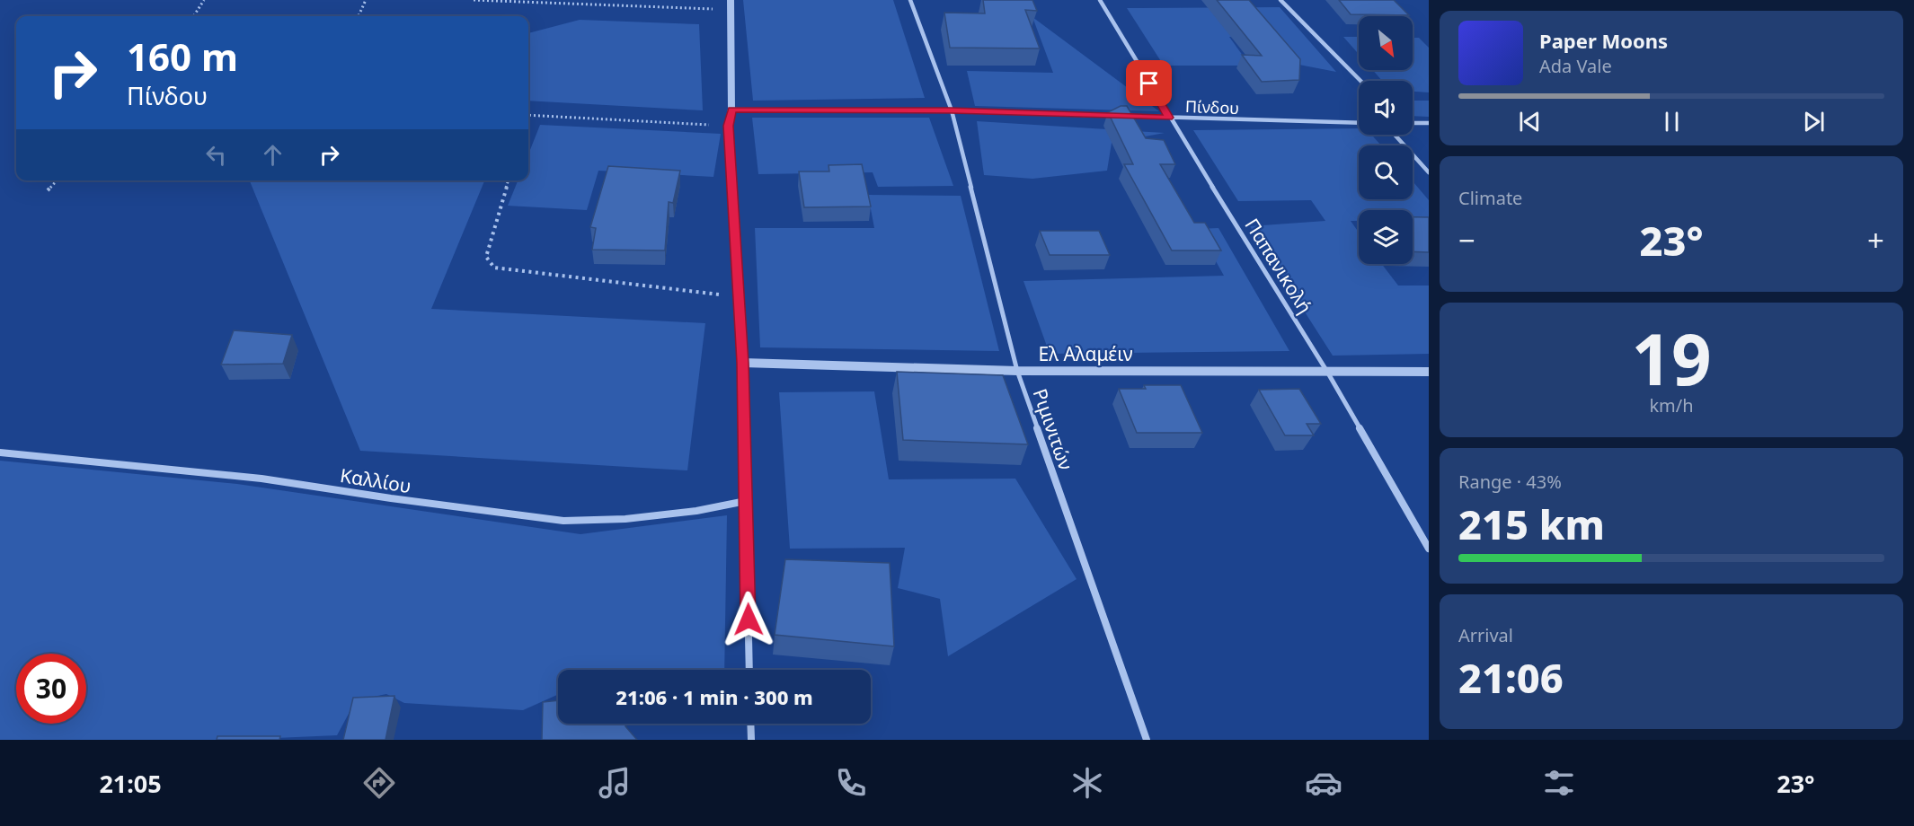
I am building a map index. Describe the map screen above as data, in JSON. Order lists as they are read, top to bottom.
{
  "streets": {
    "street": [
      "Πίνδου",
      "Παπανικολή",
      "Ελ Αλαμέιν",
      "Ριμινιτών",
      "Καλλίου"
    ]
  },
  "crossings": [
    ["Πίνδου", "Παπανικολή"],
    ["Πίνδου", "Ριμινιτών"],
    ["Παπανικολή", "Ελ Αλαμέιν"],
    ["Ελ Αλαμέιν", "Ριμινιτών"]
  ],
  "north": "bottom right",
  "page": {
    "turn": ["160 m", "Πίνδου"],
    "song": ["Paper Moons", "Ada Vale"],
    "tile": [
      "Climate",
      ["19", "km/h"],
      ["Range · 43%", "215 km"],
      ["Arrival", "21:06"]
    ],
    "heat": ["−", "23°", "+"],
    "limit": "30",
    "trip": "21:06 · 1 min · 300 m",
    "tabs": ["21:05", "23°"]
  }
}
